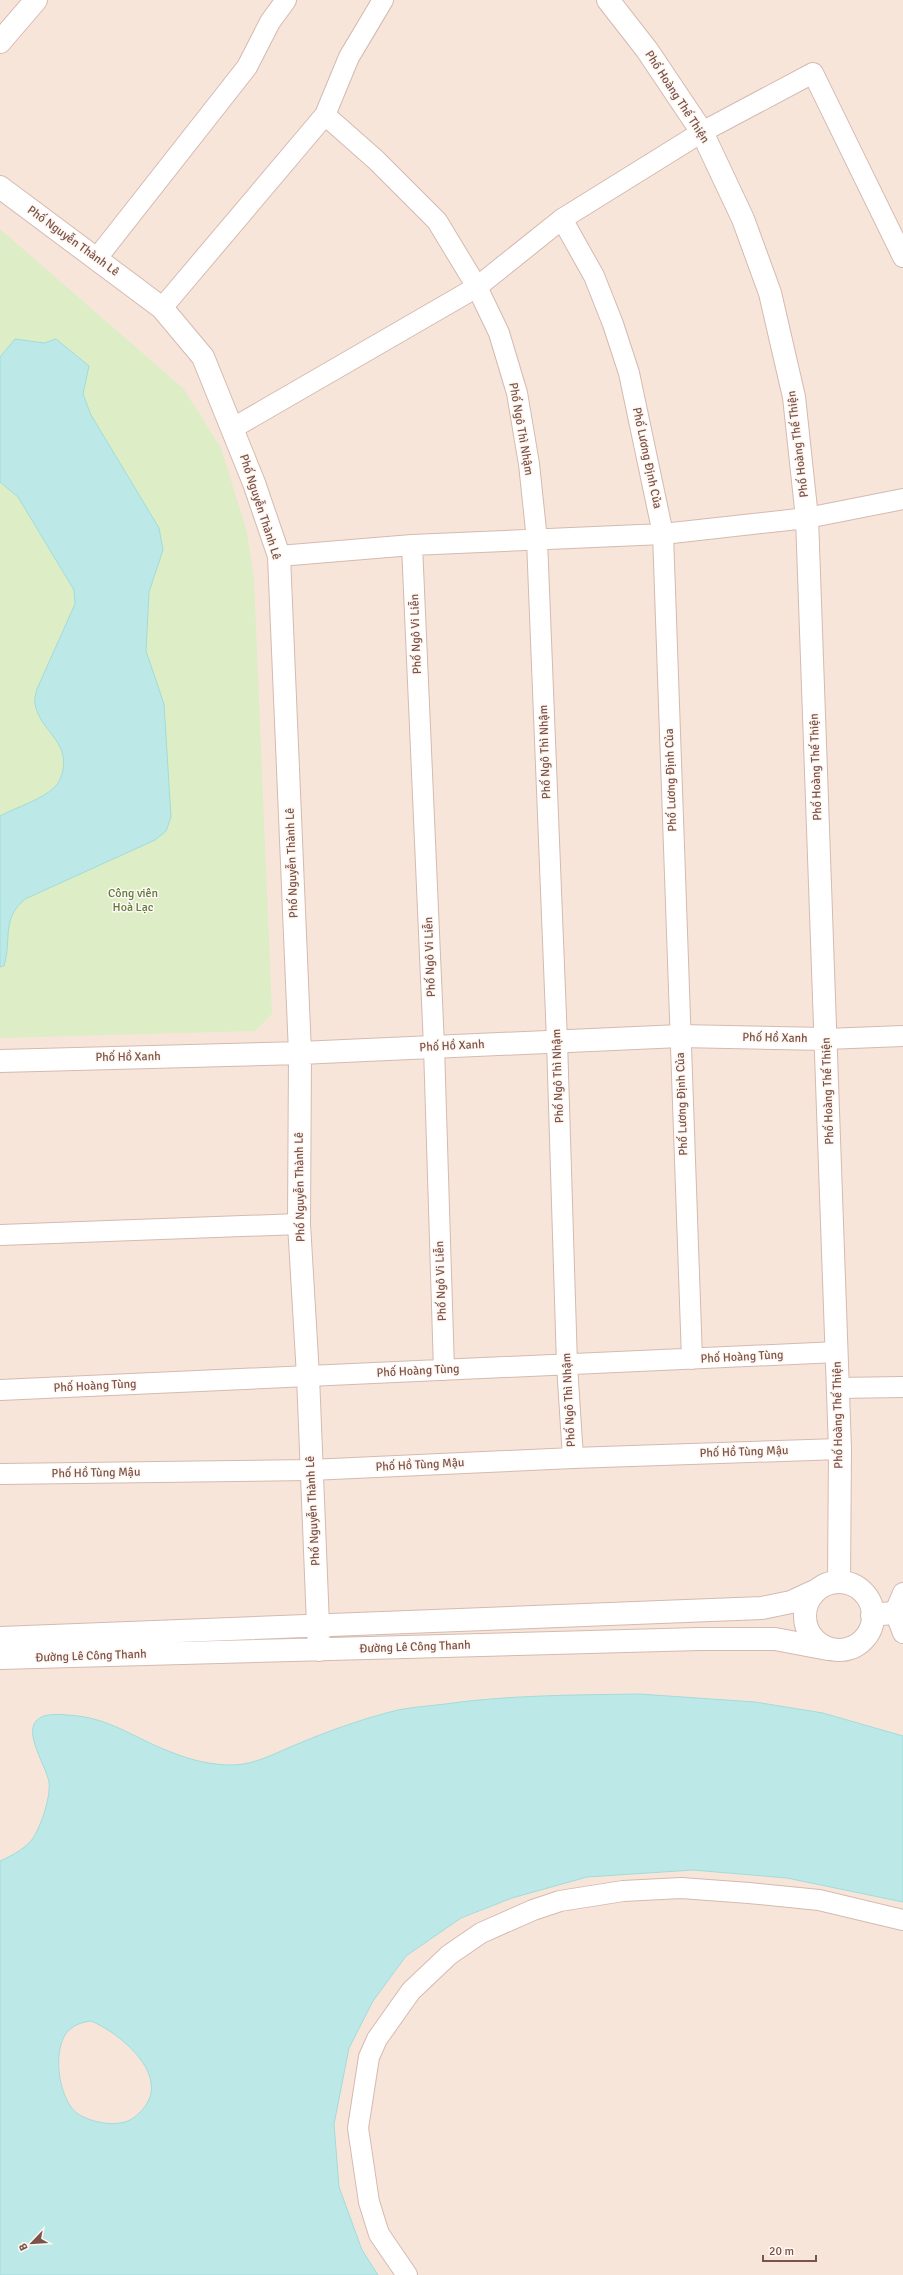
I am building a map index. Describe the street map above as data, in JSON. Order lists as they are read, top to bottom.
{
  "streets": {
    "street": [
      "Phố Hoàng Thế Thiện",
      "Phố Nguyễn Thành Lê",
      "Phố Ngô Thì Nhậm",
      "Phố Lương Định Của",
      "Phố Ngô Vi Liễn",
      "Phố Hồ Xanh",
      "Phố Hoàng Tùng",
      "Phố Hồ Tùng Mậu",
      "Đường Lê Công Thanh"
    ]
  },
  "crossings": [
    ["Phố Hoàng Thế Thiện", "Phố Hồ Xanh"],
    ["Phố Hoàng Thế Thiện", "Phố Hoàng Tùng"],
    ["Phố Hoàng Thế Thiện", "Phố Hồ Tùng Mậu"],
    ["Phố Hoàng Thế Thiện", "Đường Lê Công Thanh"],
    ["Phố Nguyễn Thành Lê", "Phố Hồ Xanh"],
    ["Phố Nguyễn Thành Lê", "Phố Hoàng Tùng"],
    ["Phố Nguyễn Thành Lê", "Phố Hồ Tùng Mậu"],
    ["Phố Nguyễn Thành Lê", "Đường Lê Công Thanh"],
    ["Phố Ngô Thì Nhậm", "Phố Hồ Xanh"],
    ["Phố Ngô Thì Nhậm", "Phố Hoàng Tùng"],
    ["Phố Ngô Thì Nhậm", "Phố Hồ Tùng Mậu"],
    ["Phố Lương Định Của", "Phố Hồ Xanh"],
    ["Phố Lương Định Của", "Phố Hoàng Tùng"],
    ["Phố Ngô Vi Liễn", "Phố Hồ Xanh"],
    ["Phố Ngô Vi Liễn", "Phố Hoàng Tùng"]
  ],
  "parks": ["Công viên Hoà Lạc"],
  "scale_bar": "20 m",
  "north": "bottom left"
}
